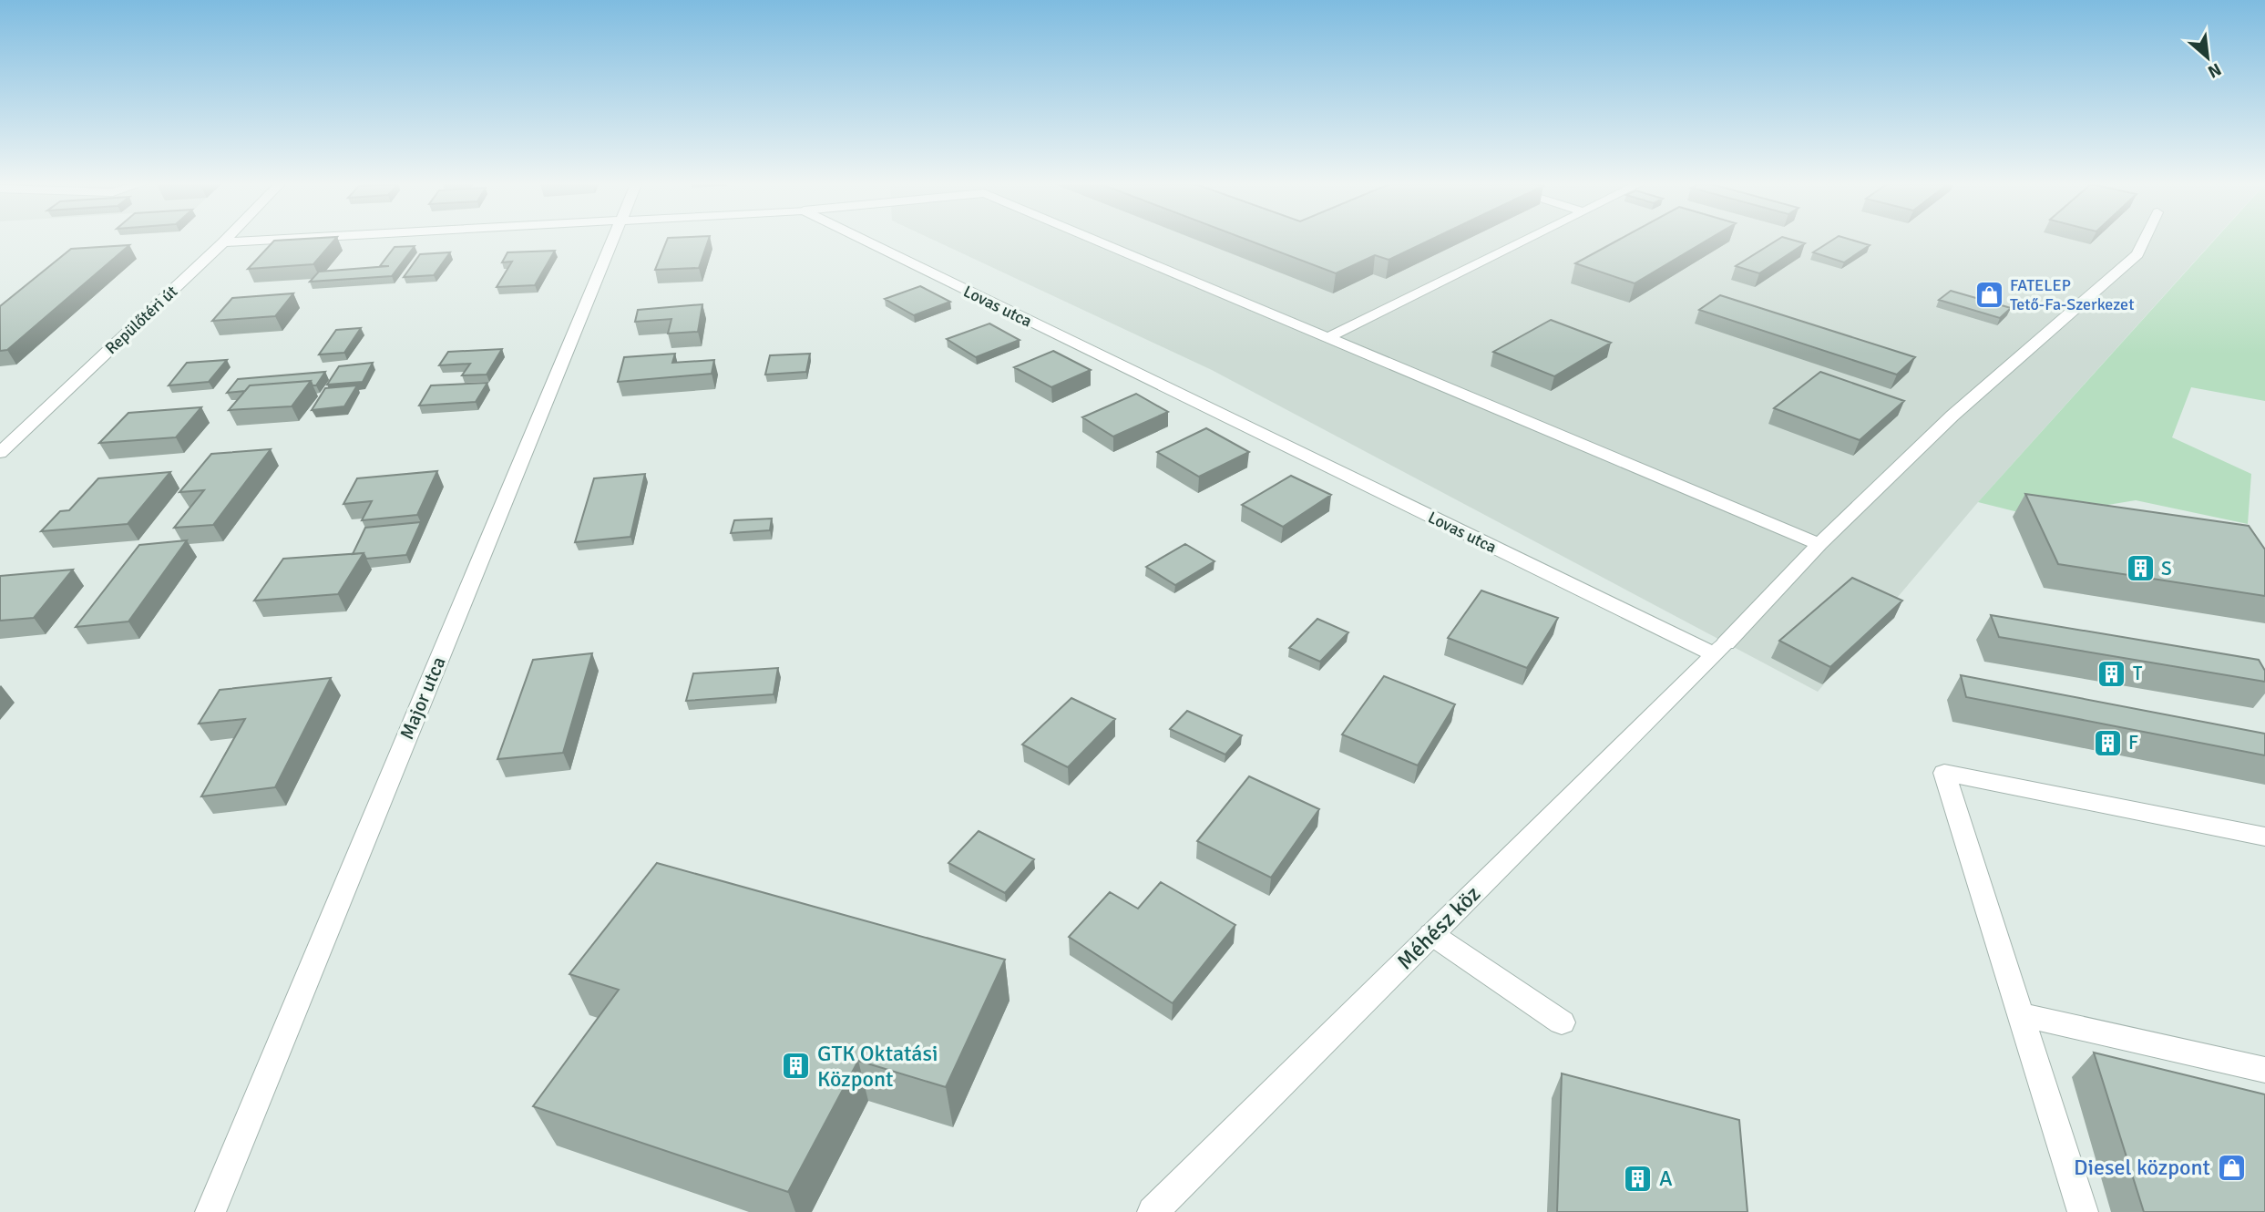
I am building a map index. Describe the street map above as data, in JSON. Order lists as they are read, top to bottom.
{
  "streets": {
    "street": [
      "Lovas utca",
      "Repülőtéri út",
      "Major utca",
      "Méhész köz"
    ]
  },
  "crossings": [
    ["Lovas utca", "Repülőtéri út"],
    ["Lovas utca", "Méhész köz"]
  ],
  "places": {
    "shop": ["FATELEP Tető-Fa-Szerkezet", "Diesel központ"],
    "building": [
      "S",
      "T",
      "F",
      "GTK Oktatási Központ",
      "A"
    ]
  },
  "north": "bottom right"
}
